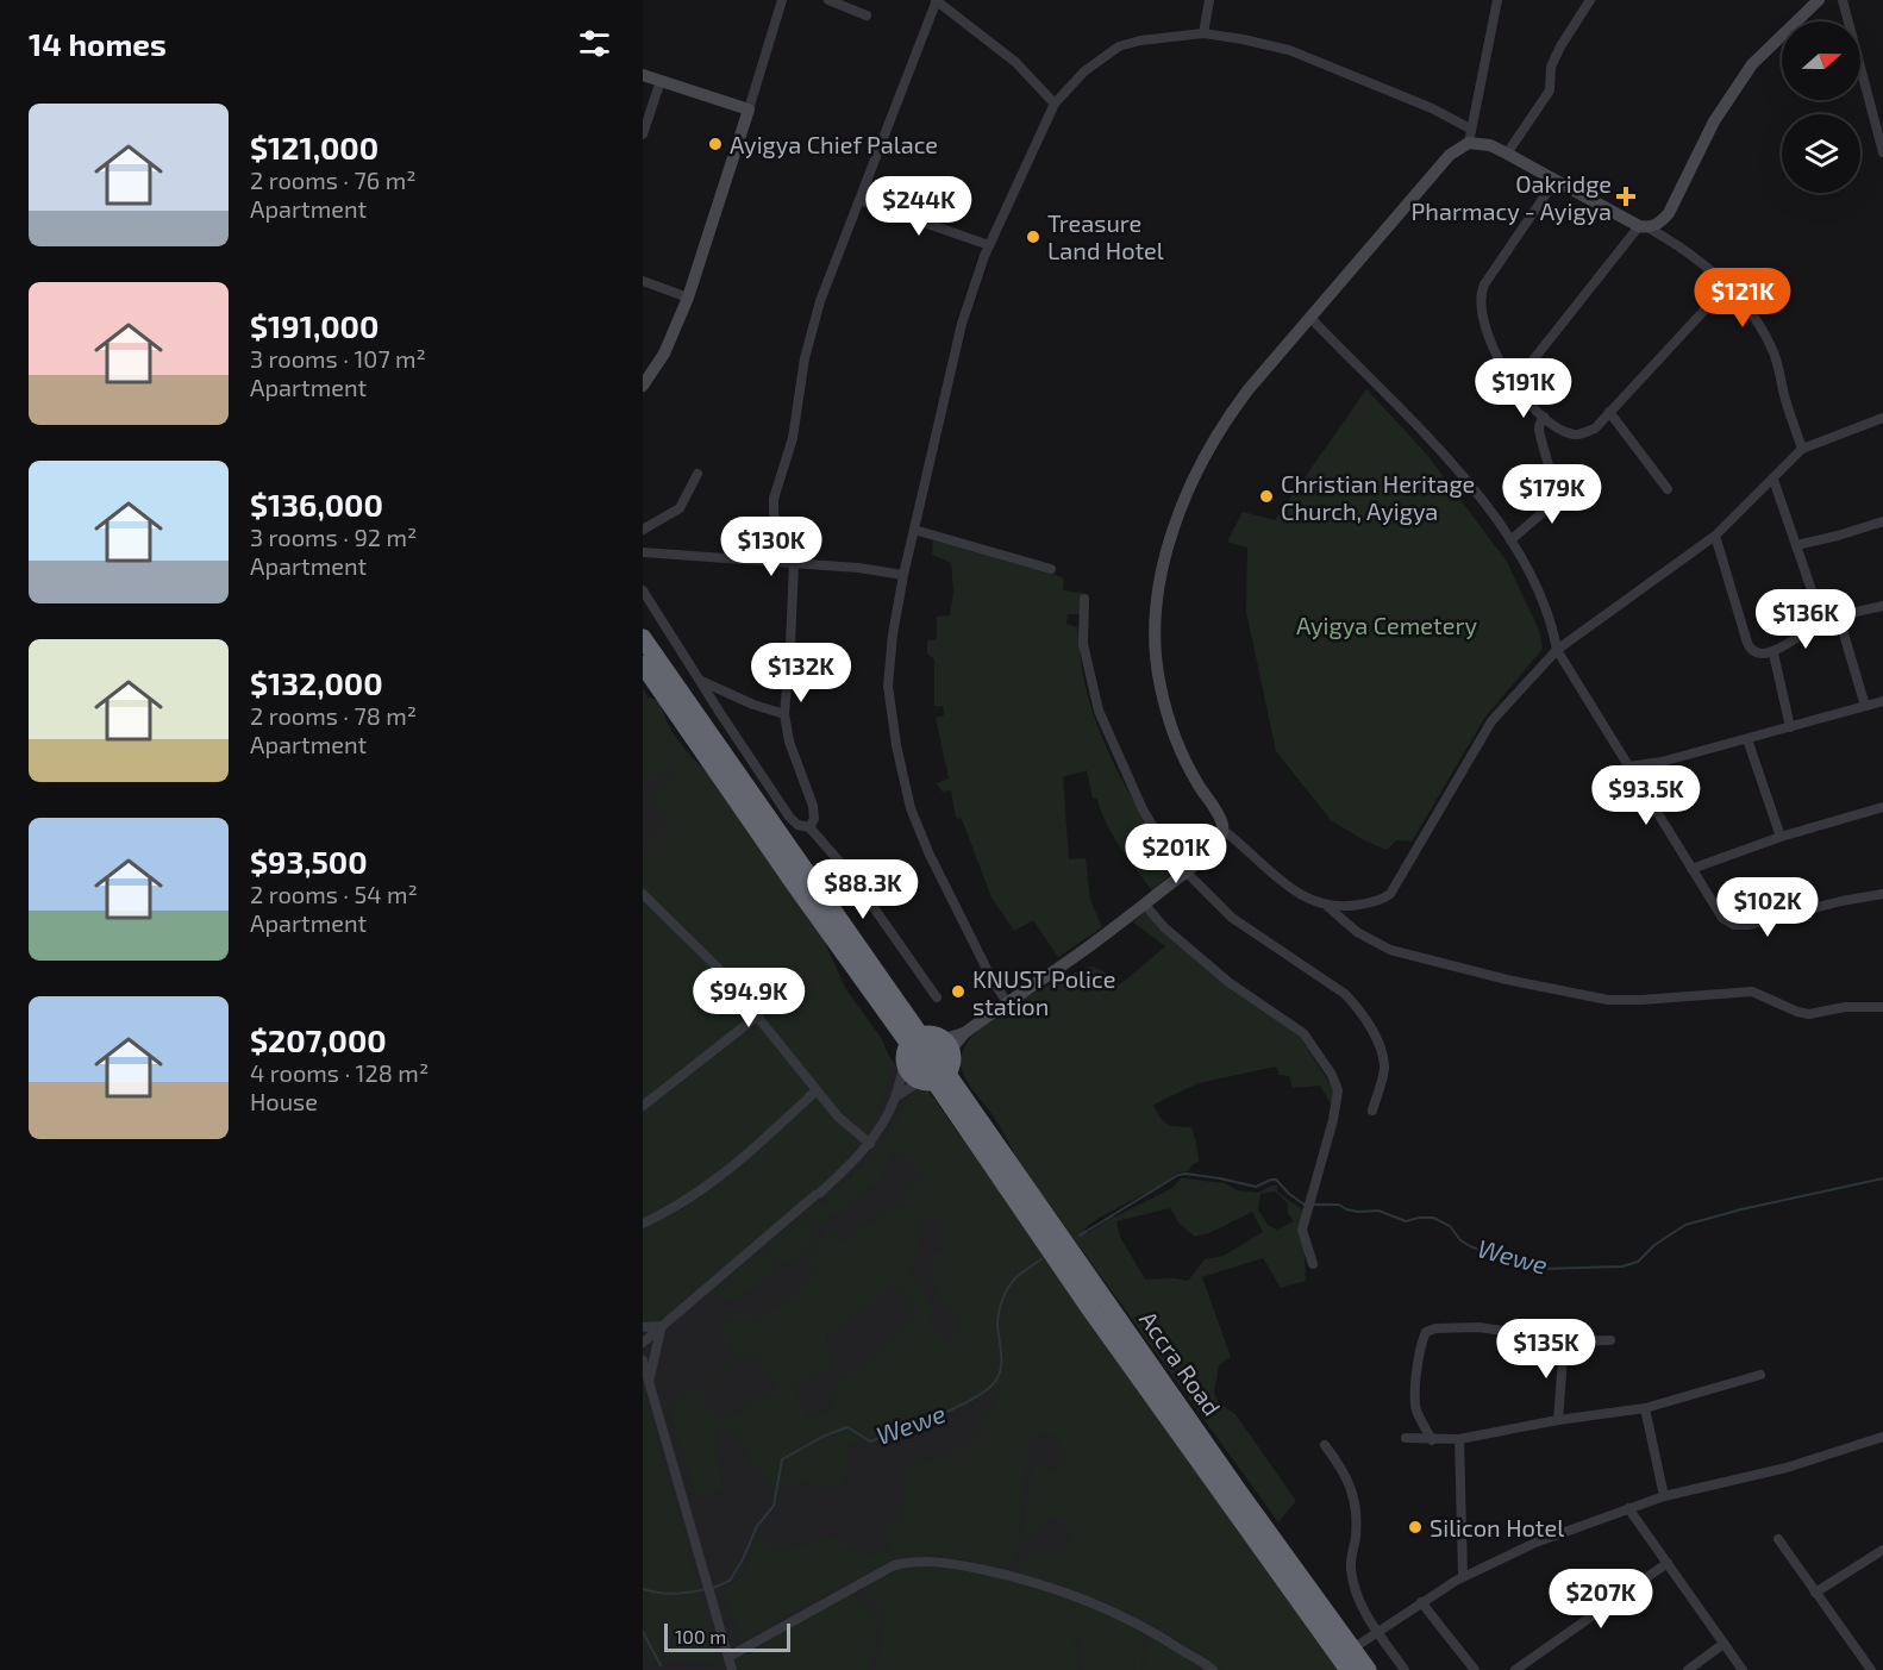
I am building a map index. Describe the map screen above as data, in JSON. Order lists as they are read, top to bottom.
{
  "streets": {
    "highway": ["Accra Road"]
  },
  "water": ["Wewe"],
  "parks": ["Ayigya Cemetery"],
  "places": {
    "other": [
      "Ayigya Chief Palace",
      "Treasure Land Hotel",
      "Christian Heritage Church, Ayigya",
      "KNUST Police station",
      "Silicon Hotel"
    ],
    "health": ["Oakridge Pharmacy - Ayigya"]
  },
  "scale_bar": "100 m",
  "north": "right",
  "page": {
    "heading": "14 homes",
    "list": [
      {
        "name": "$121,000",
        "note": "2 rooms · 76 m² · Apartment"
      },
      {
        "name": "$191,000",
        "note": "3 rooms · 107 m² · Apartment"
      },
      {
        "name": "$136,000",
        "note": "3 rooms · 92 m² · Apartment"
      },
      {
        "name": "$132,000",
        "note": "2 rooms · 78 m² · Apartment"
      },
      {
        "name": "$93,500",
        "note": "2 rooms · 54 m² · Apartment"
      },
      {
        "name": "$207,000",
        "note": "4 rooms · 128 m² · House"
      }
    ],
    "price": [
      "$244K",
      "$121K",
      "$191K",
      "$179K",
      "$130K",
      "$136K",
      "$132K",
      "$93.5K",
      "$201K",
      "$88.3K",
      "$102K",
      "$94.9K",
      "$135K",
      "$207K"
    ],
    "scale": "100 m"
  }
}
